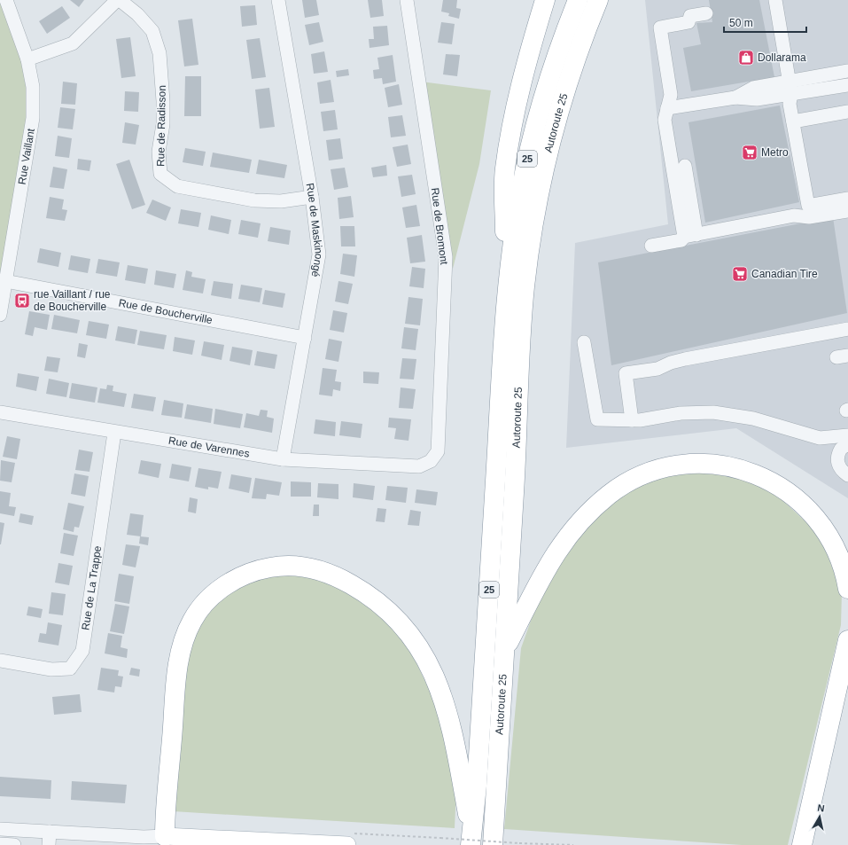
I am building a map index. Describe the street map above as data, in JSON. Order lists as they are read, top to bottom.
{
  "streets": {
    "highway": ["Autoroute 25", "25"],
    "street": [
      "Rue de Radisson",
      "Rue Vaillant",
      "Rue de Bromont",
      "Rue de Maskinongé",
      "Rue de Boucherville",
      "Rue de Varennes",
      "Rue de La Trappe"
    ]
  },
  "crossings": [
    ["Rue de Radisson", "Rue de Maskinongé"],
    ["Rue Vaillant", "Rue de Boucherville"],
    ["Rue de Bromont", "Rue de Varennes"],
    ["Rue de Maskinongé", "Rue de Boucherville"],
    ["Rue de Maskinongé", "Rue de Varennes"],
    ["Rue de Varennes", "Rue de La Trappe"]
  ],
  "places": {
    "shop": ["Dollarama"],
    "supermarket": ["Metro", "Canadian Tire"],
    "bus stop": ["rue Vaillant / rue de Boucherville"]
  },
  "scale_bar": "50 m",
  "north": "top"
}
